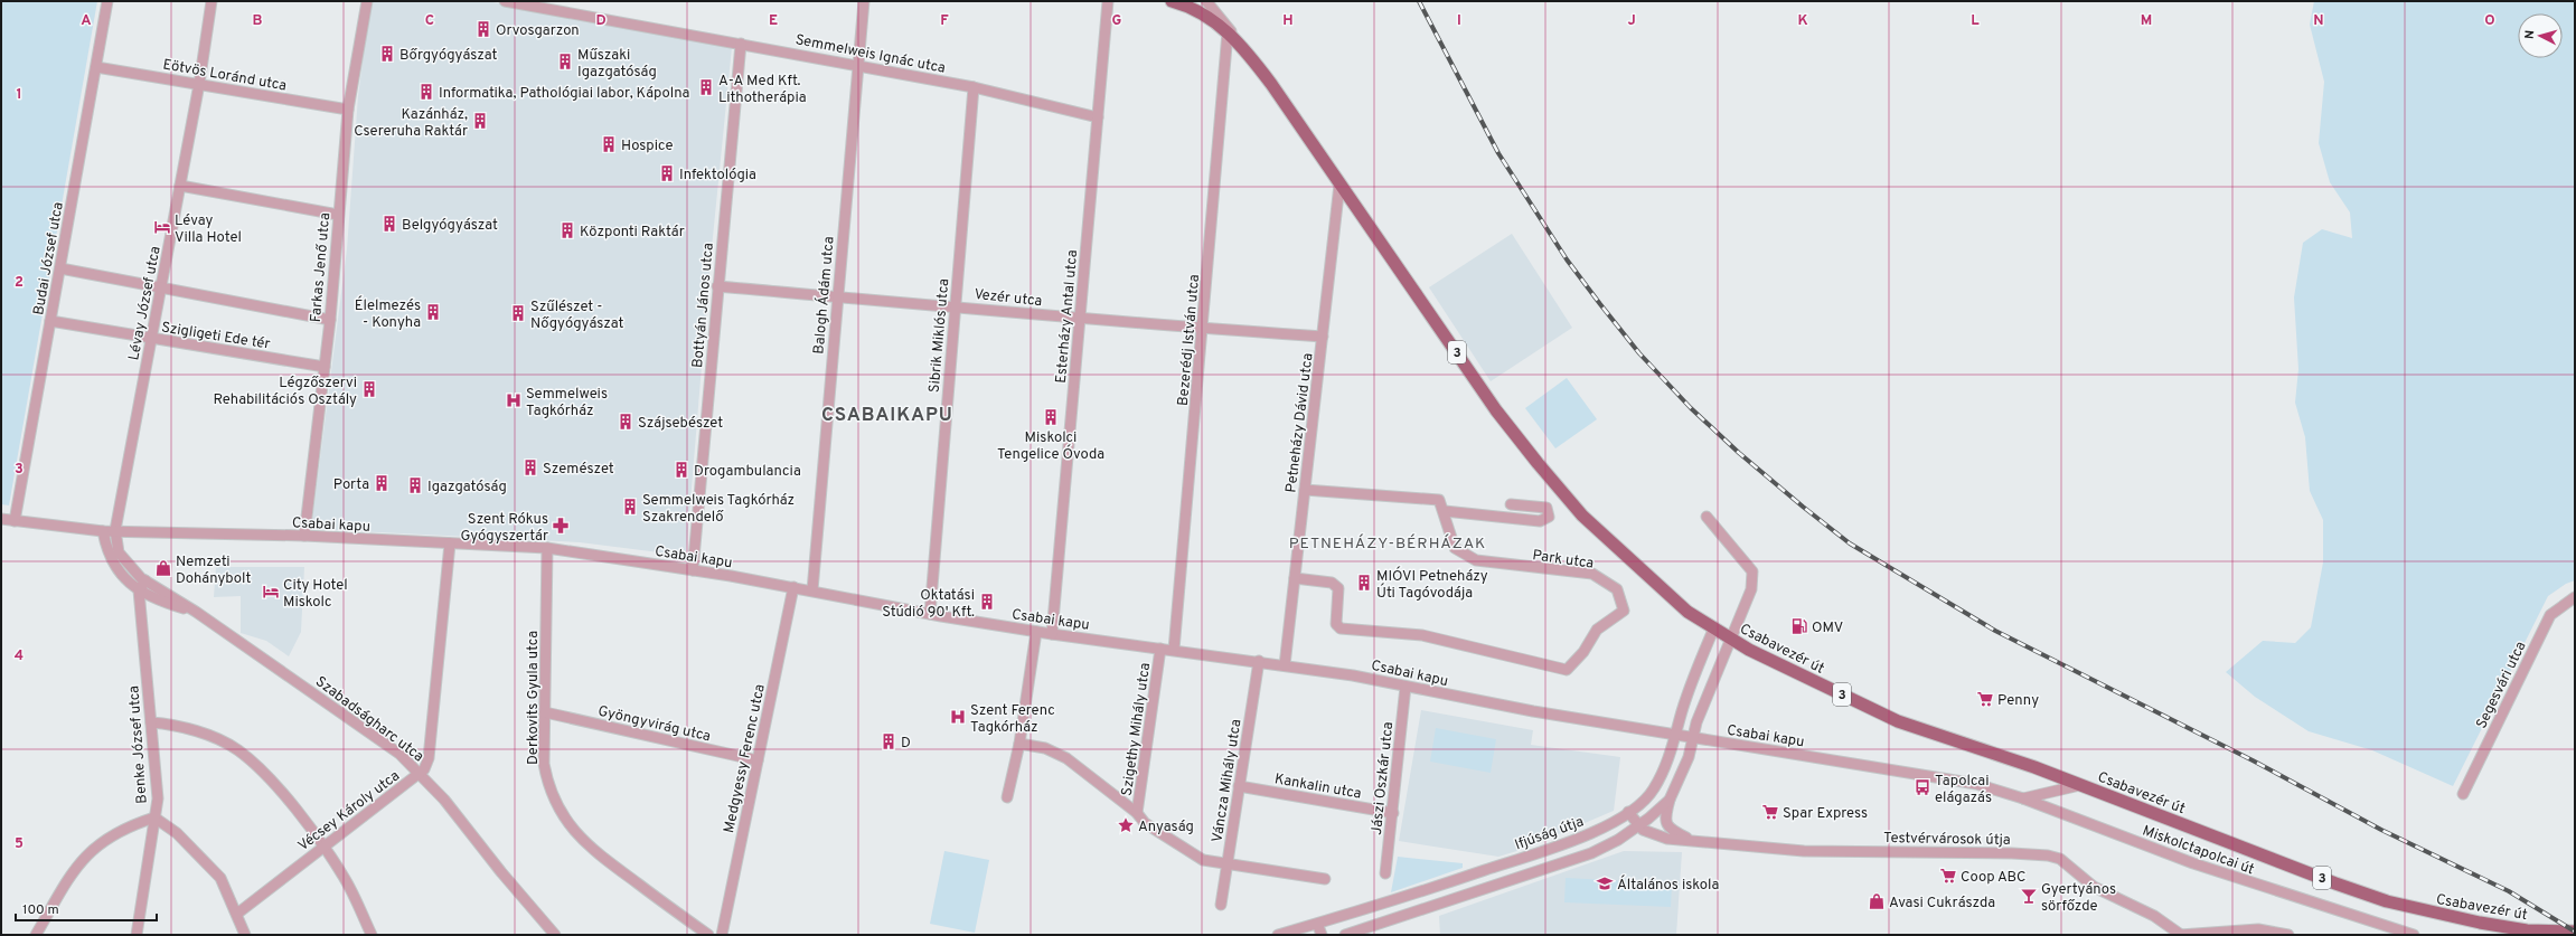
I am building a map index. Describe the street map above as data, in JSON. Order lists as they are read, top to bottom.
{
  "streets": {
    "main road": ["3", "Csabavezér út"],
    "street": [
      "Semmelweis Ignác utca",
      "Eötvös Loránd utca",
      "Budai József utca",
      "Farkas Jenő utca",
      "Balogh Ádám utca",
      "Vezér utca",
      "Lévay József utca",
      "Bottyán János utca",
      "Esterházy Antal utca",
      "Szigligeti Ede tér",
      "Sibrik Miklós utca",
      "Bezerédj István utca",
      "Petneházy Dávid utca",
      "Csabai kapu",
      "Park utca",
      "Segesvári utca",
      "Derkovits Gyula utca",
      "Szabadságharc utca",
      "Gyöngyvirág utca",
      "Szigethy Mihály utca",
      "Benke József utca",
      "Medgyessy Ferenc utca",
      "Jászi Oszkár utca",
      "Váncza Mihály utca",
      "Kankalin utca",
      "Vécsey Károly utca",
      "Ifjúság útja",
      "Testvérvárosok útja",
      "Miskolctapolcai út"
    ]
  },
  "crossings": [
    ["Semmelweis Ignác utca", "Balogh Ádám utca"],
    ["Semmelweis Ignác utca", "Bottyán János utca"],
    ["Semmelweis Ignác utca", "Esterházy Antal utca"],
    ["Semmelweis Ignác utca", "Sibrik Miklós utca"],
    ["Eötvös Loránd utca", "Budai József utca"],
    ["Eötvös Loránd utca", "Farkas Jenő utca"],
    ["Eötvös Loránd utca", "Lévay József utca"],
    ["Budai József utca", "Szigligeti Ede tér"],
    ["Budai József utca", "Csabai kapu"],
    ["Farkas Jenő utca", "Szigligeti Ede tér"],
    ["Farkas Jenő utca", "Csabai kapu"],
    ["Balogh Ádám utca", "Vezér utca"],
    ["Balogh Ádám utca", "Csabai kapu"],
    ["Vezér utca", "Bottyán János utca"],
    ["Vezér utca", "Esterházy Antal utca"],
    ["Vezér utca", "Sibrik Miklós utca"],
    ["Vezér utca", "Bezerédj István utca"],
    ["Vezér utca", "Petneházy Dávid utca"],
    ["Lévay József utca", "Szigligeti Ede tér"],
    ["Lévay József utca", "Csabai kapu"],
    ["Lévay József utca", "Szabadságharc utca"],
    ["Bottyán János utca", "Csabai kapu"],
    ["Esterházy Antal utca", "Csabai kapu"],
    ["Sibrik Miklós utca", "Csabai kapu"],
    ["Bezerédj István utca", "3"],
    ["Bezerédj István utca", "Csabai kapu"],
    ["3", "Petneházy Dávid utca"],
    ["3", "Csabavezér út"],
    ["3", "Ifjúság útja"],
    ["Petneházy Dávid utca", "Csabai kapu"],
    ["Petneházy Dávid utca", "Park utca"],
    ["Csabai kapu", "Derkovits Gyula utca"],
    ["Csabai kapu", "Szabadságharc utca"],
    ["Csabai kapu", "Szigethy Mihály utca"],
    ["Csabai kapu", "Medgyessy Ferenc utca"],
    ["Csabai kapu", "Jászi Oszkár utca"],
    ["Csabai kapu", "Váncza Mihály utca"],
    ["Csabai kapu", "Vécsey Károly utca"],
    ["Csabai kapu", "Ifjúság útja"],
    ["Csabai kapu", "Miskolctapolcai út"],
    ["Csabavezér út", "Ifjúság útja"],
    ["Derkovits Gyula utca", "Gyöngyvirág utca"],
    ["Szabadságharc utca", "Benke József utca"],
    ["Szabadságharc utca", "Vécsey Károly utca"],
    ["Gyöngyvirág utca", "Medgyessy Ferenc utca"],
    ["Jászi Oszkár utca", "Kankalin utca"],
    ["Váncza Mihály utca", "Kankalin utca"],
    ["Ifjúság útja", "Testvérvárosok útja"]
  ],
  "districts": ["CSABAIKAPU", "PETNEHÁZY-BÉRHÁZAK"],
  "places": {
    "building": [
      "Orvosgarzon",
      "Bőrgyógyászat",
      "Műszaki Igazgatóság",
      "A-A Med Kft. Lithotherápia",
      "Informatika, Pathológiai labor, Kápolna",
      "Kazánház, Csereruha Raktár",
      "Hospice",
      "Infektológia",
      "Belgyógyászat",
      "Központi Raktár",
      "Élelmezés - Konyha",
      "Szűlészet - Nőgyógyászat",
      "Légzőszervi Rehabilitációs Osztály",
      "Miskolci Tengelice Óvoda",
      "Szájsebészet",
      "Szemészet",
      "Drogambulancia",
      "Porta",
      "Igazgatóság",
      "Semmelweis Tagkórház Szakrendelő",
      "MIÓVI Petneházy Úti Tagóvodája",
      "Oktatási Stúdió 90' Kft.",
      "D"
    ],
    "hotel": ["Lévay Villa Hotel", "City Hotel Miskolc"],
    "hospital": ["Semmelweis Tagkórház", "Szent Ferenc Tagkórház"],
    "pharmacy": ["Szent Rókus Gyógyszertár"],
    "shop": ["Nemzeti Dohánybolt", "Avasi Cukrászda"],
    "fuel station": ["OMV"],
    "supermarket": ["Penny", "Spar Express", "Coop ABC"],
    "bus stop": ["Tapolcai elágazás"],
    "place": ["Anyaság"],
    "school or university": ["Általános iskola"],
    "bar": ["Gyertyános sörfőzde"]
  },
  "scale_bar": "100 m",
  "north": "left",
  "grid": {
    "columns": [
      "A",
      "B",
      "C",
      "D",
      "E",
      "F",
      "G",
      "H",
      "I",
      "J",
      "K",
      "L",
      "M",
      "N",
      "O"
    ],
    "rows": [
      "1",
      "2",
      "3",
      "4",
      "5"
    ]
  }
}
